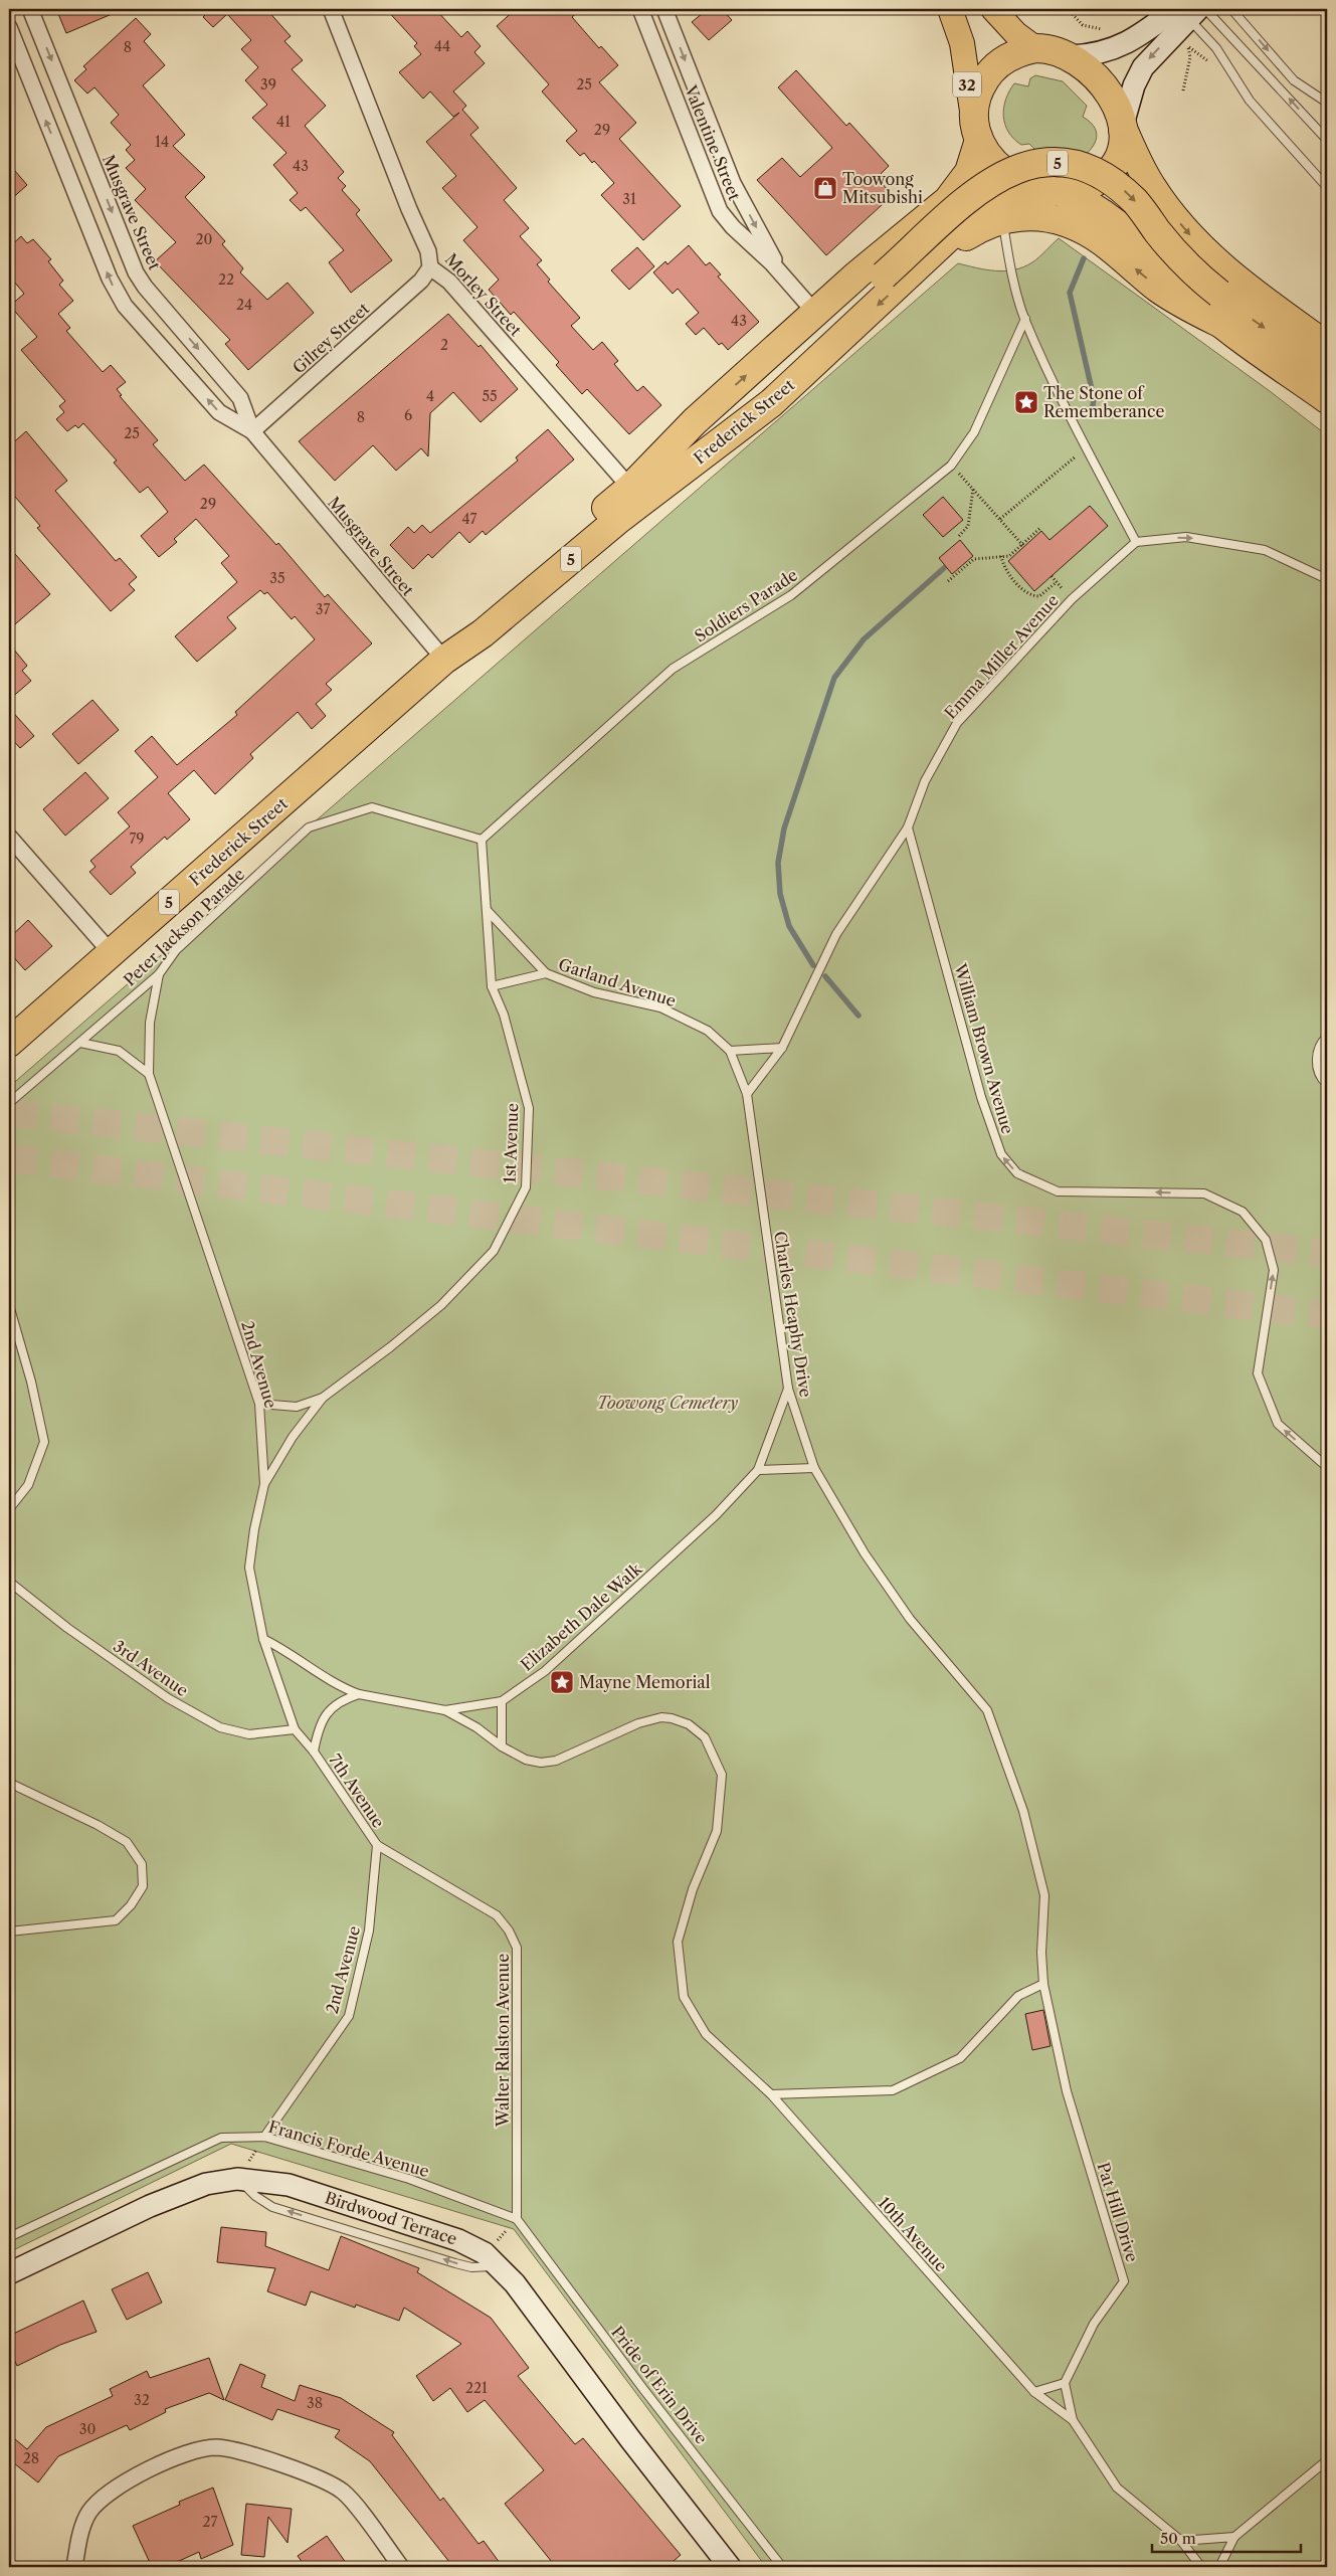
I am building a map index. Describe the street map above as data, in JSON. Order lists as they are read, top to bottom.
{
  "streets": {
    "highway": ["5", "Frederick Street"],
    "main road": ["32", "Birdwood Terrace"],
    "street": [
      "Valentine Street",
      "Musgrave Street",
      "Morley Street",
      "Gilrey Street"
    ],
    "lane": [
      "Soldiers Parade",
      "Emma Miller Avenue",
      "Peter Jackson Parade",
      "Garland Avenue",
      "William Brown Avenue",
      "1st Avenue",
      "Charles Heaphy Drive",
      "2nd Avenue",
      "Elizabeth Dale Walk",
      "3rd Avenue",
      "7th Avenue",
      "Walter Ralston Avenue",
      "Francis Forde Avenue",
      "Pat Hill Drive",
      "10th Avenue",
      "Pride of Erin Drive"
    ]
  },
  "crossings": [
    ["32", "Frederick Street"],
    ["Valentine Street", "Frederick Street"],
    ["5", "Morley Street"],
    ["5", "Frederick Street"],
    ["Musgrave Street", "Gilrey Street"],
    ["Musgrave Street", "Frederick Street"],
    ["Morley Street", "Gilrey Street"],
    ["Morley Street", "Frederick Street"],
    ["Soldiers Parade", "Peter Jackson Parade"],
    ["Soldiers Parade", "1st Avenue"],
    ["Emma Miller Avenue", "William Brown Avenue"],
    ["Emma Miller Avenue", "Charles Heaphy Drive"],
    ["Peter Jackson Parade", "1st Avenue"],
    ["Garland Avenue", "Charles Heaphy Drive"],
    ["Charles Heaphy Drive", "Pat Hill Drive"],
    ["2nd Avenue", "Elizabeth Dale Walk"],
    ["2nd Avenue", "3rd Avenue"],
    ["2nd Avenue", "7th Avenue"],
    ["2nd Avenue", "Walter Ralston Avenue"],
    ["2nd Avenue", "Francis Forde Avenue"],
    ["Elizabeth Dale Walk", "10th Avenue"],
    ["7th Avenue", "Walter Ralston Avenue"],
    ["Walter Ralston Avenue", "Francis Forde Avenue"],
    ["Walter Ralston Avenue", "Pride of Erin Drive"],
    ["Francis Forde Avenue", "Pride of Erin Drive"]
  ],
  "one_way": ["William Brown Avenue"],
  "parks": ["Toowong Cemetery"],
  "places": {
    "shop": ["Toowong Mitsubishi"],
    "place": ["The Stone of Rememberance", "Mayne Memorial"]
  },
  "house_numbers": [
    "44",
    "8",
    "39",
    "25",
    "41",
    "29",
    "14",
    "43",
    "31",
    "20",
    "22",
    "24",
    "43",
    "2",
    "4",
    "55",
    "6",
    "8",
    "25",
    "29",
    "47",
    "35",
    "37",
    "79",
    "221",
    "32",
    "38",
    "30",
    "28",
    "27"
  ],
  "scale_bar": "50 m"
}
